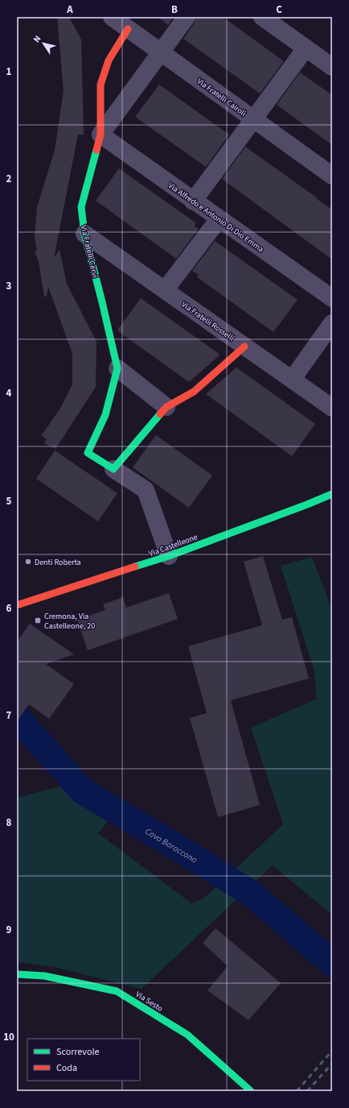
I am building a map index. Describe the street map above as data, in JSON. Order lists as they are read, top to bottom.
{
  "streets": {
    "street": [
      "Via Fratelli Cairoli",
      "Via Alfredo e Antonio Di Dio Emma",
      "Via Fratelli Cervi",
      "Via Fratelli Rosselli",
      "Via Castelleone",
      "Via Sesto"
    ]
  },
  "crossings": [
    ["Via Fratelli Cairoli", "Via Fratelli Cervi"],
    ["Via Alfredo e Antonio Di Dio Emma", "Via Fratelli Cervi"],
    ["Via Fratelli Cervi", "Via Fratelli Rosselli"],
    ["Via Fratelli Cervi", "Via Castelleone"]
  ],
  "water": ["Cavo Baraccona"],
  "places": {
    "other": ["Denti Roberta"],
    "transit": ["Cremona, Via Castelleone, 20"]
  },
  "legend": ["Scorrevole", "Coda"],
  "north": "top left",
  "grid": {
    "columns": ["A", "B", "C"],
    "rows": [
      "1",
      "2",
      "3",
      "4",
      "5",
      "6",
      "7",
      "8",
      "9",
      "10"
    ]
  }
}
